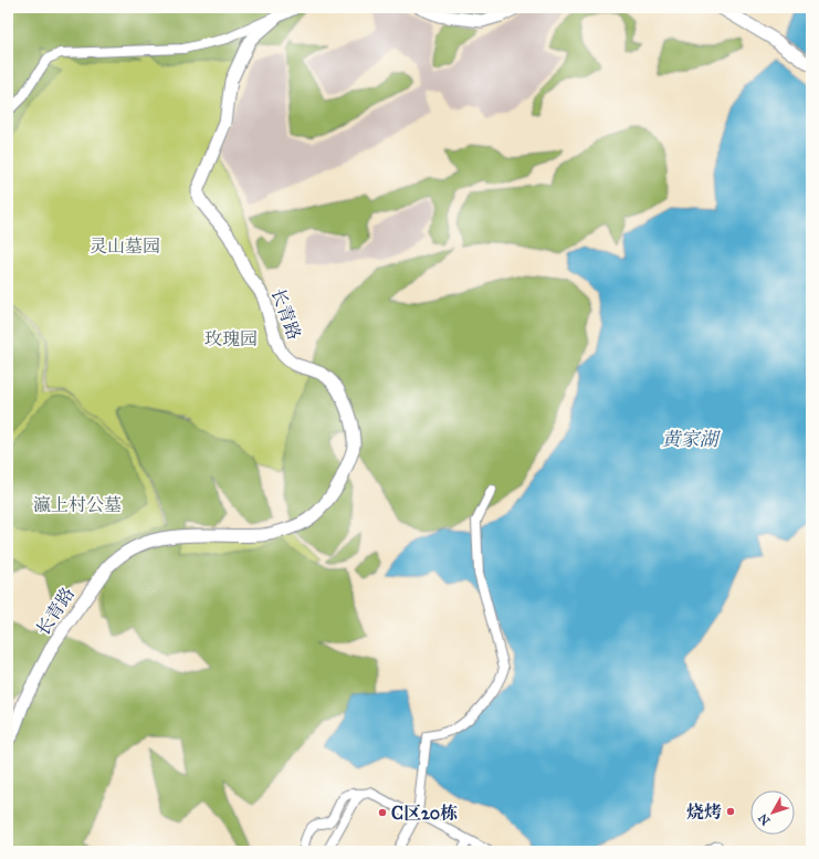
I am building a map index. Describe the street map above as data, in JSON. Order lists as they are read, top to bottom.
{
  "streets": {
    "street": ["长青路"]
  },
  "water": ["黄家湖"],
  "parks": ["灵山墓园", "玫瑰园", "瀛上村公墓"],
  "places": ["烧烤", "C区20栋"],
  "north": "bottom left"
}
